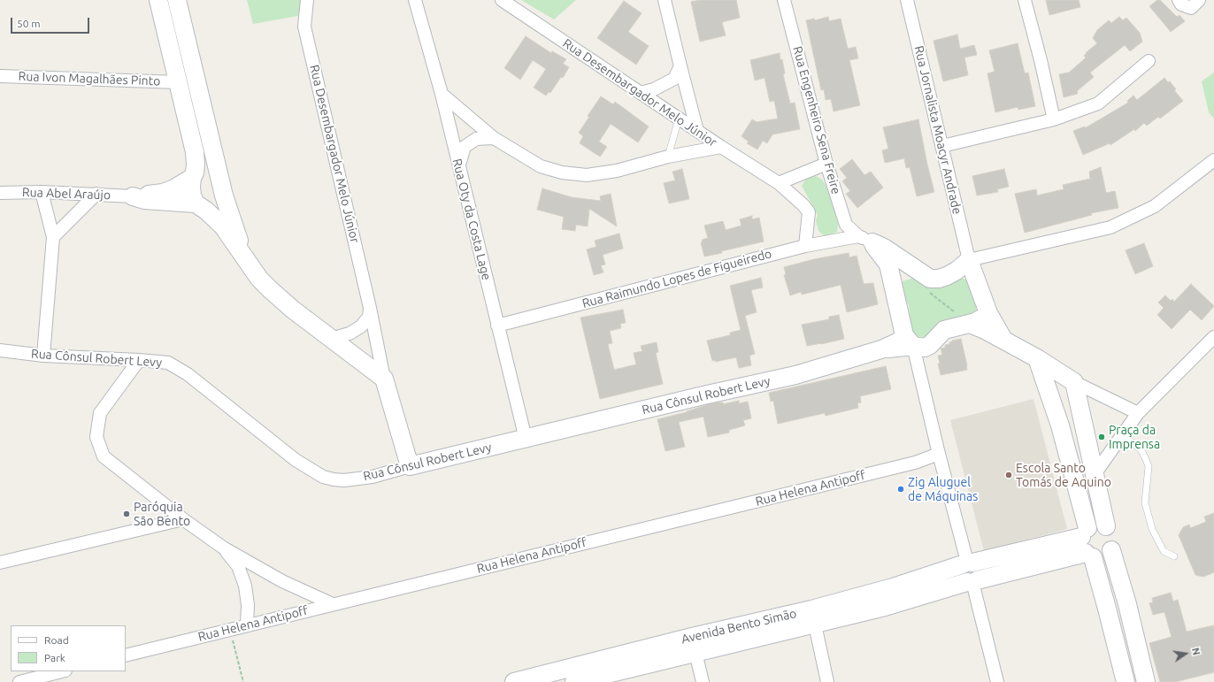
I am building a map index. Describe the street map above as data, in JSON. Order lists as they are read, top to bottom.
{
  "streets": {
    "street": [
      "Rua Ivon Magalhães Pinto",
      "Rua Desembargador Melo Júnior",
      "Rua Engenheiro Sena Freire",
      "Rua Jornalista Moacyr Andrade",
      "Rua Abel Araújo",
      "Rua Oty da Costa Lage",
      "Rua Raimundo Lopes de Figueiredo",
      "Rua Cônsul Robert Levy",
      "Rua Helena Antipoff",
      "Avenida Bento Simão"
    ]
  },
  "crossings": [
    ["Rua Desembargador Melo Júnior", "Rua Raimundo Lopes de Figueiredo"],
    ["Rua Desembargador Melo Júnior", "Rua Cônsul Robert Levy"],
    ["Rua Engenheiro Sena Freire", "Rua Raimundo Lopes de Figueiredo"],
    ["Rua Oty da Costa Lage", "Rua Raimundo Lopes de Figueiredo"],
    ["Rua Oty da Costa Lage", "Rua Cônsul Robert Levy"]
  ],
  "places": [
    "Praça da Imprensa",
    "Escola Santo Tomás de Aquino",
    "Zig Aluguel de Máquinas",
    "Paróquia São Bento"
  ],
  "legend": ["Road", "Park"],
  "scale_bar": "50 m",
  "north": "right"
}
